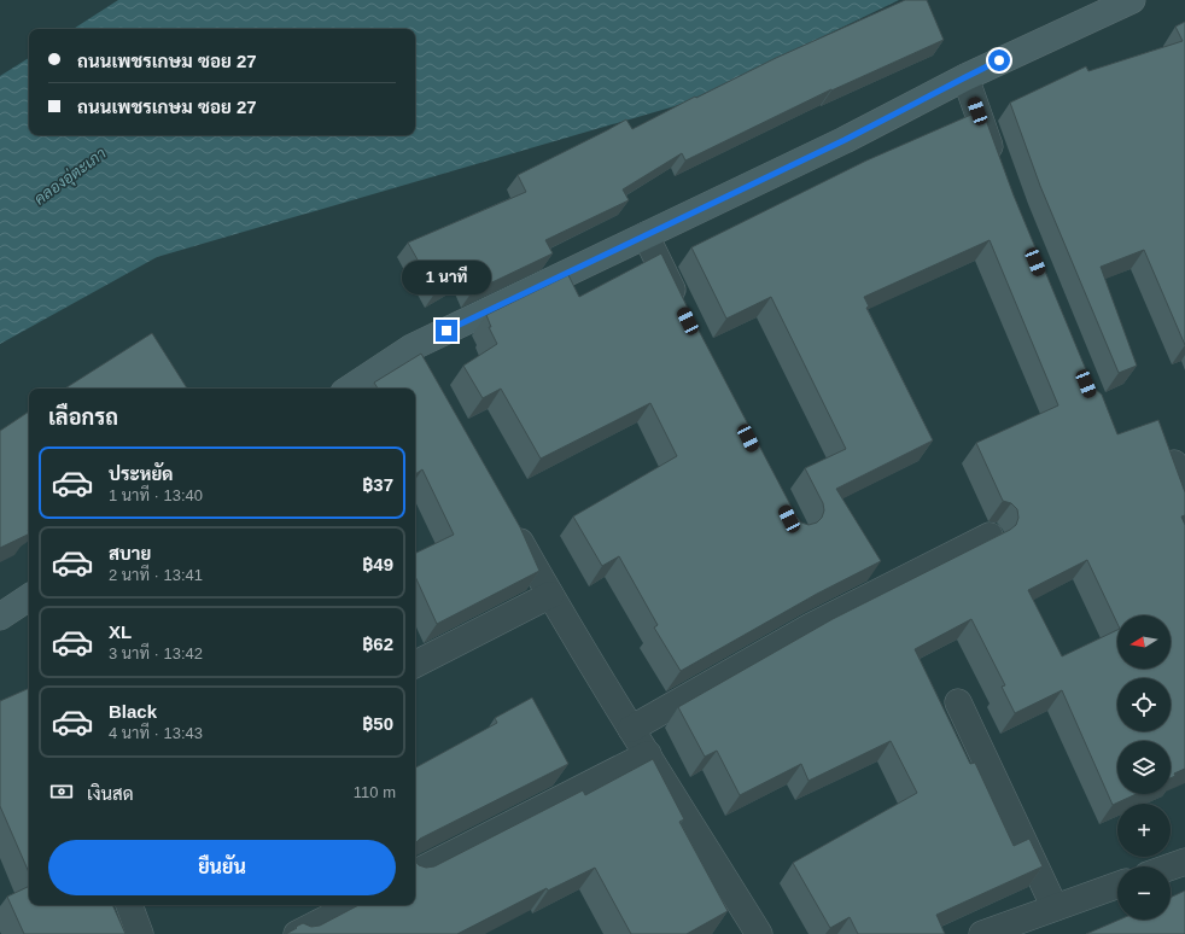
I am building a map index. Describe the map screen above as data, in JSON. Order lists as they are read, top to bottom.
{
  "water": ["คลองอุ่ตะเภา"],
  "north": "left",
  "page": {
    "banner": ["ถนนเพชรเกษม ซอย 27", "ถนนเพชรเกษม ซอย 27"],
    "bubble": "1 นาที",
    "heading": "เลือกรถ",
    "list": [
      {
        "name": "ประหยัด",
        "note": "1 นาที · 13:40",
        "value": "฿37"
      },
      {
        "name": "สบาย",
        "note": "2 นาที · 13:41",
        "value": "฿49"
      },
      {
        "name": "XL",
        "note": "3 นาที · 13:42",
        "value": "฿62"
      },
      {
        "name": "Black",
        "note": "4 นาที · 13:43",
        "value": "฿50"
      }
    ],
    "map_buttons": ["+", "−"],
    "pay": ["เงินสด", "110 m"],
    "buttons": "ยืนยัน"
  }
}
